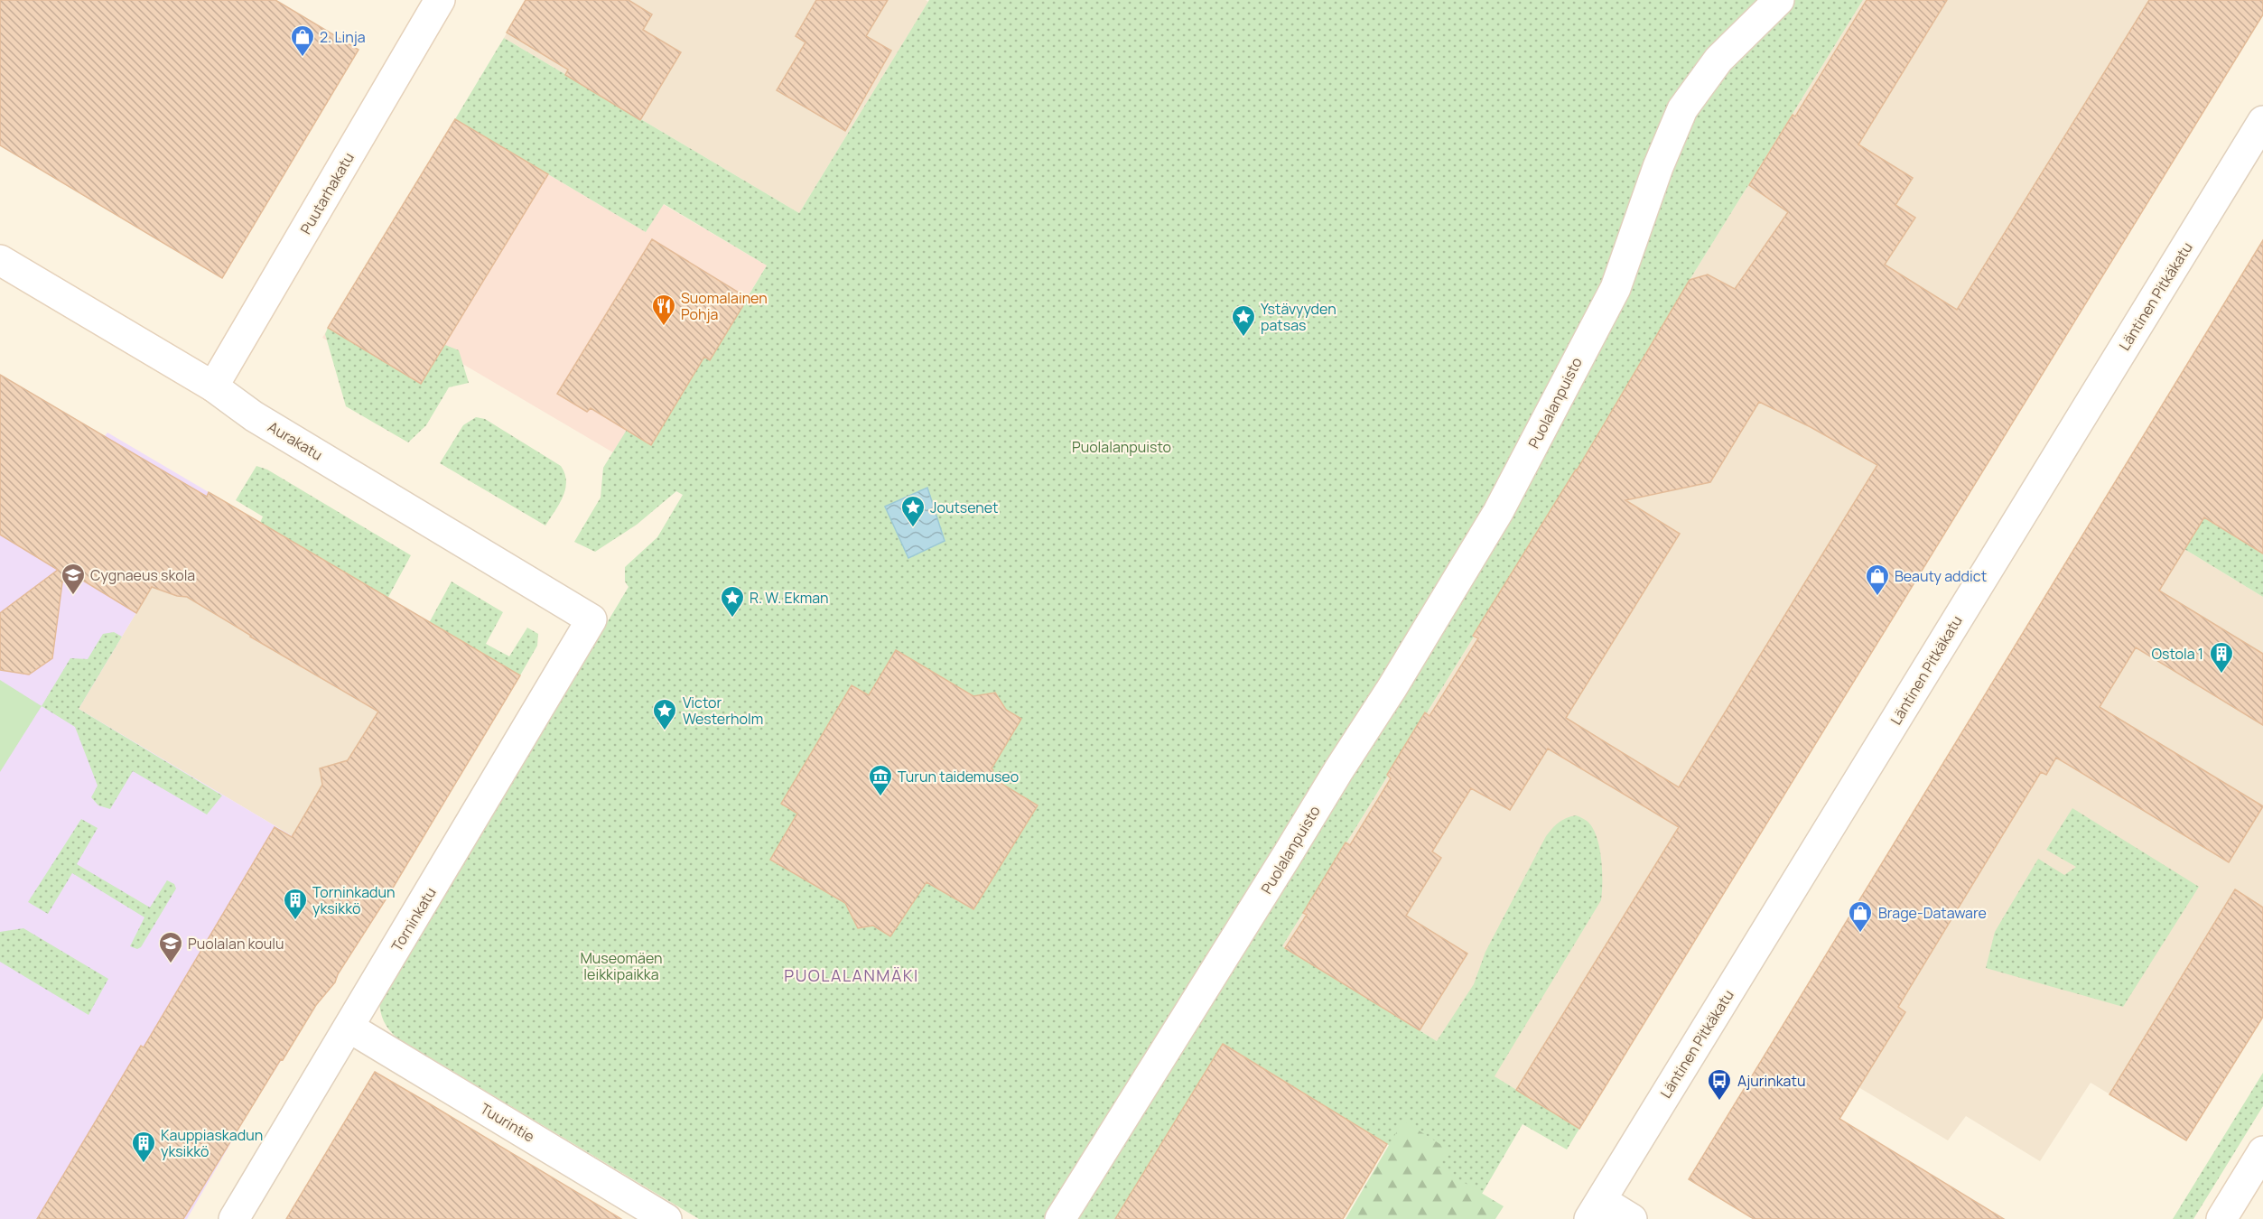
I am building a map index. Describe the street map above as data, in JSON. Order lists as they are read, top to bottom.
{
  "streets": {
    "street": [
      "Puutarhakatu",
      "Läntinen Pitkäkatu",
      "Puolalanpuisto",
      "Aurakatu",
      "Torninkatu",
      "Tuurintie"
    ]
  },
  "crossings": [
    ["Puutarhakatu", "Aurakatu"],
    ["Aurakatu", "Torninkatu"],
    ["Torninkatu", "Tuurintie"]
  ],
  "districts": ["PUOLALANMÄKI"],
  "parks": ["Puolalanpuisto", "Museomäen leikkipaikka"],
  "places": {
    "shop": ["2. Linja", "Beauty addict", "Brage-Dataware"],
    "restaurant": ["Suomalainen Pohja"],
    "place": [
      "Ystävyyden patsas",
      "Joutsenet",
      "R. W. Ekman",
      "Victor Westerholm"
    ],
    "school or university": ["Cygnaeus skola", "Puolalan koulu"],
    "building": ["Ostola 1", "Torninkadun yksikkö", "Kauppiaskadun yksikkö"],
    "museum": ["Turun taidemuseo"],
    "bus stop": ["Ajurinkatu"]
  }
}
